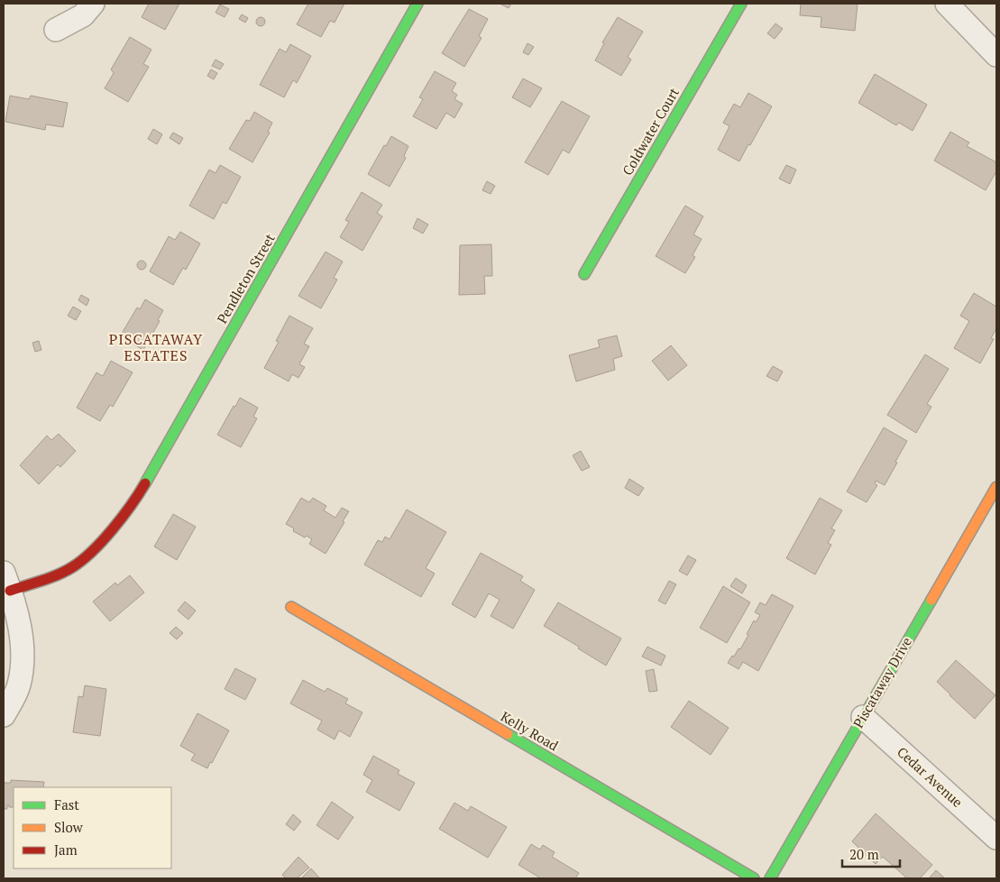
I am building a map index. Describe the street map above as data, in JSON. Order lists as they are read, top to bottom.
{
  "streets": {
    "street": [
      "Coldwater Court",
      "Pendleton Street",
      "Piscataway Drive",
      "Kelly Road",
      "Cedar Avenue"
    ]
  },
  "crossings": [
    ["Piscataway Drive", "Cedar Avenue"]
  ],
  "districts": ["PISCATAWAY ESTATES"],
  "legend": ["Fast", "Slow", "Jam"],
  "scale_bar": "20 m"
}
